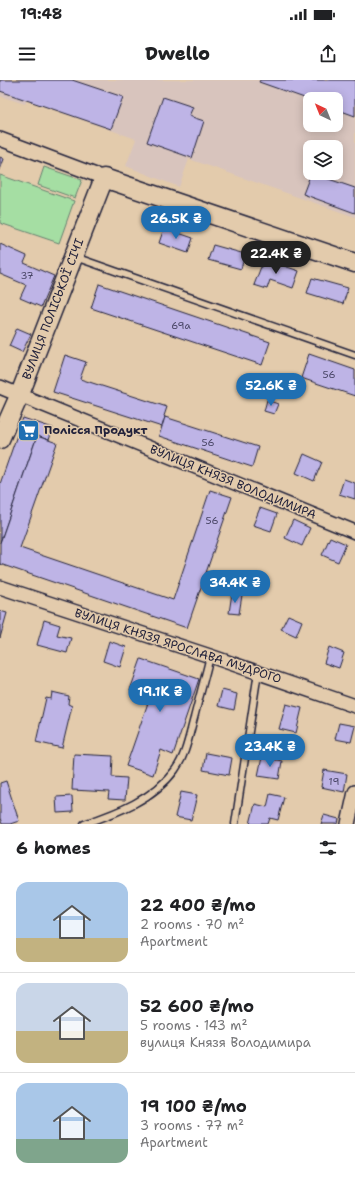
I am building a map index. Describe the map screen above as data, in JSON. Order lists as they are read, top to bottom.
{
  "streets": {
    "street": ["ВУЛИЦЯ ПОЛІСЬКОЇ СІЧІ", "ВУЛИЦЯ КНЯЗЯ ВОЛОДИМИРА", "ВУЛИЦЯ КНЯЗЯ ЯРОСЛАВА МУДРОГО"]
  },
  "crossings": [
    ["ВУЛИЦЯ ПОЛІСЬКОЇ СІЧІ", "ВУЛИЦЯ КНЯЗЯ ВОЛОДИМИРА"]
  ],
  "places": {
    "supermarket": ["Полісся Продукт"]
  },
  "house_numbers": [
    "37",
    "69а",
    "56",
    "56",
    "56",
    "19"
  ],
  "north": "top left",
  "page": {
    "status": "19:48",
    "header": "Dwello",
    "price": [
      "26.5K ₴",
      "22.4K ₴",
      "52.6K ₴",
      "34.4K ₴",
      "19.1K ₴",
      "23.4K ₴"
    ],
    "heading": "6 homes",
    "list": [
      {
        "name": "22 400 ₴/mo",
        "note": "2 rooms · 70 m² · Apartment"
      },
      {
        "name": "52 600 ₴/mo",
        "note": "5 rooms · 143 m² · вулиця Князя Володимира"
      },
      {
        "name": "19 100 ₴/mo",
        "note": "3 rooms · 77 m² · Apartment"
      }
    ]
  }
}
